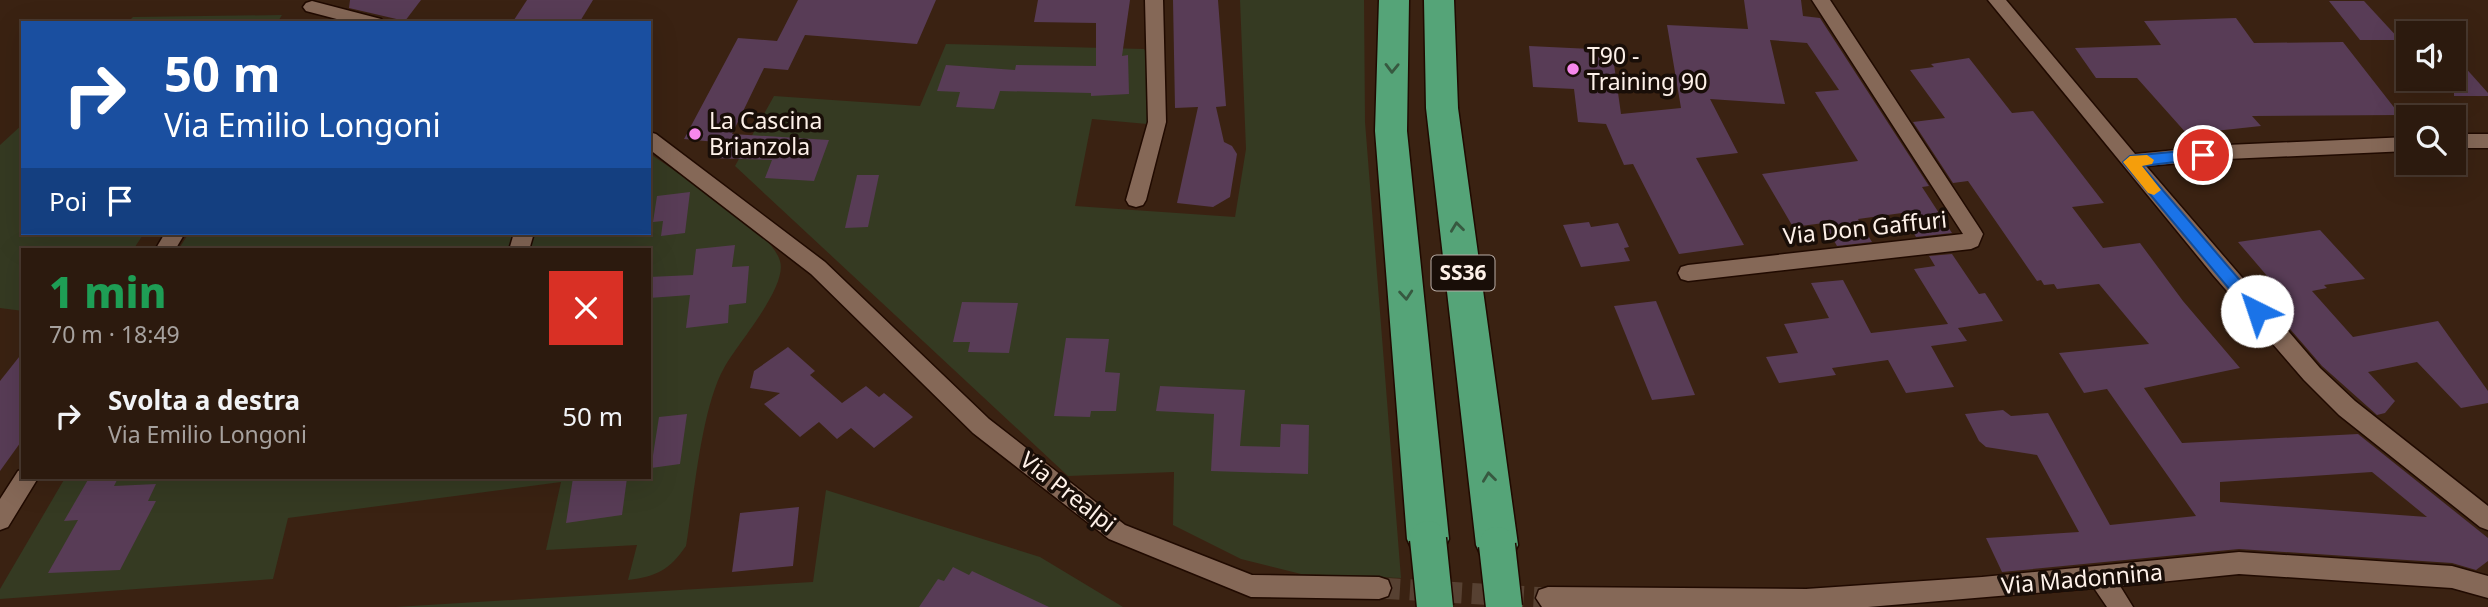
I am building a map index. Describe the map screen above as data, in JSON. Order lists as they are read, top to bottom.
{
  "streets": {
    "highway": ["SS36"],
    "street": ["Via Don Gaffuri", "Via Prealpi", "Via Madonnina"]
  },
  "places": ["T90 - Training 90", "La Cascina Brianzola"],
  "page": {
    "turn": ["50 m", "Via Emilio Longoni"],
    "then": "Poi",
    "heading": ["1 min", "70 m · 18:49"],
    "list": [
      {
        "name": "Svolta a destra",
        "note": "Via Emilio Longoni",
        "value": "50 m"
      }
    ]
  }
}
